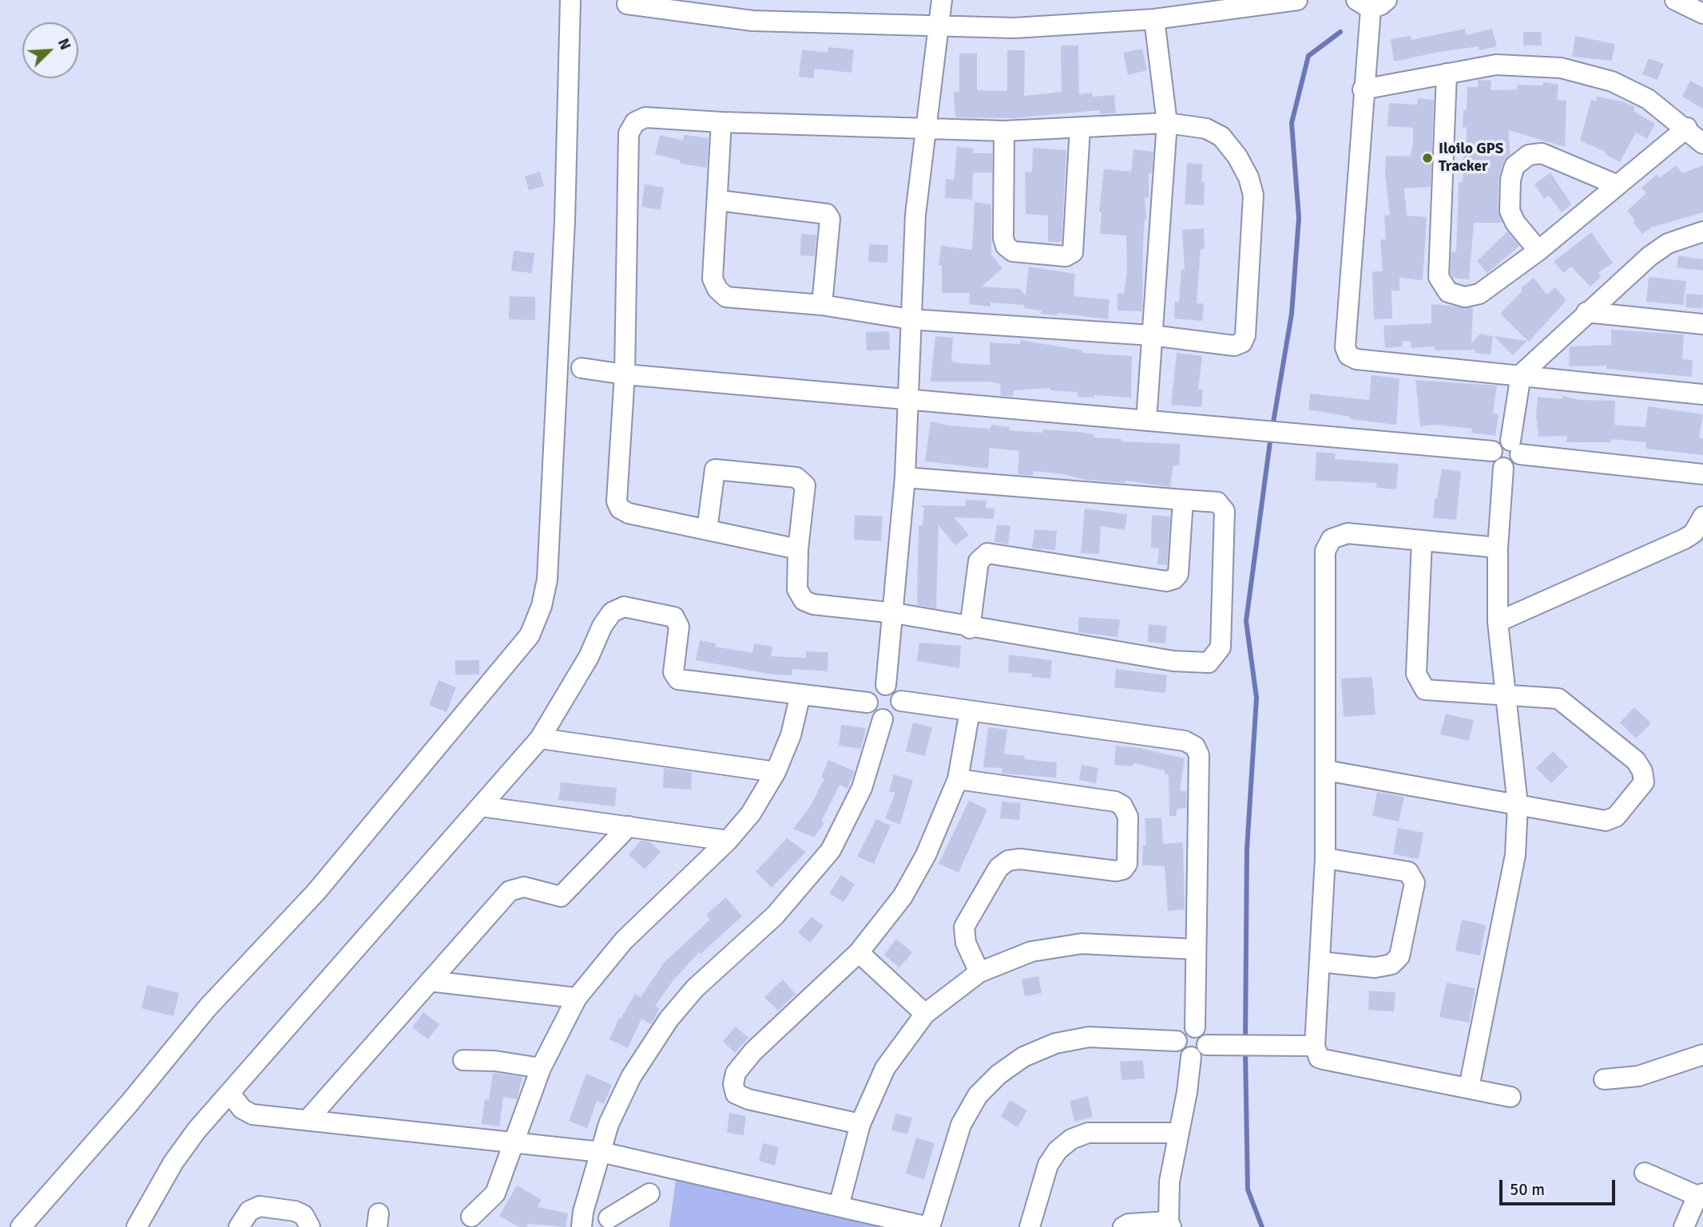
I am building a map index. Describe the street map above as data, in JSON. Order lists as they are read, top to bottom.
{
  "places": ["Iloilo GPS Tracker"],
  "scale_bar": "50 m",
  "north": "top right"
}
